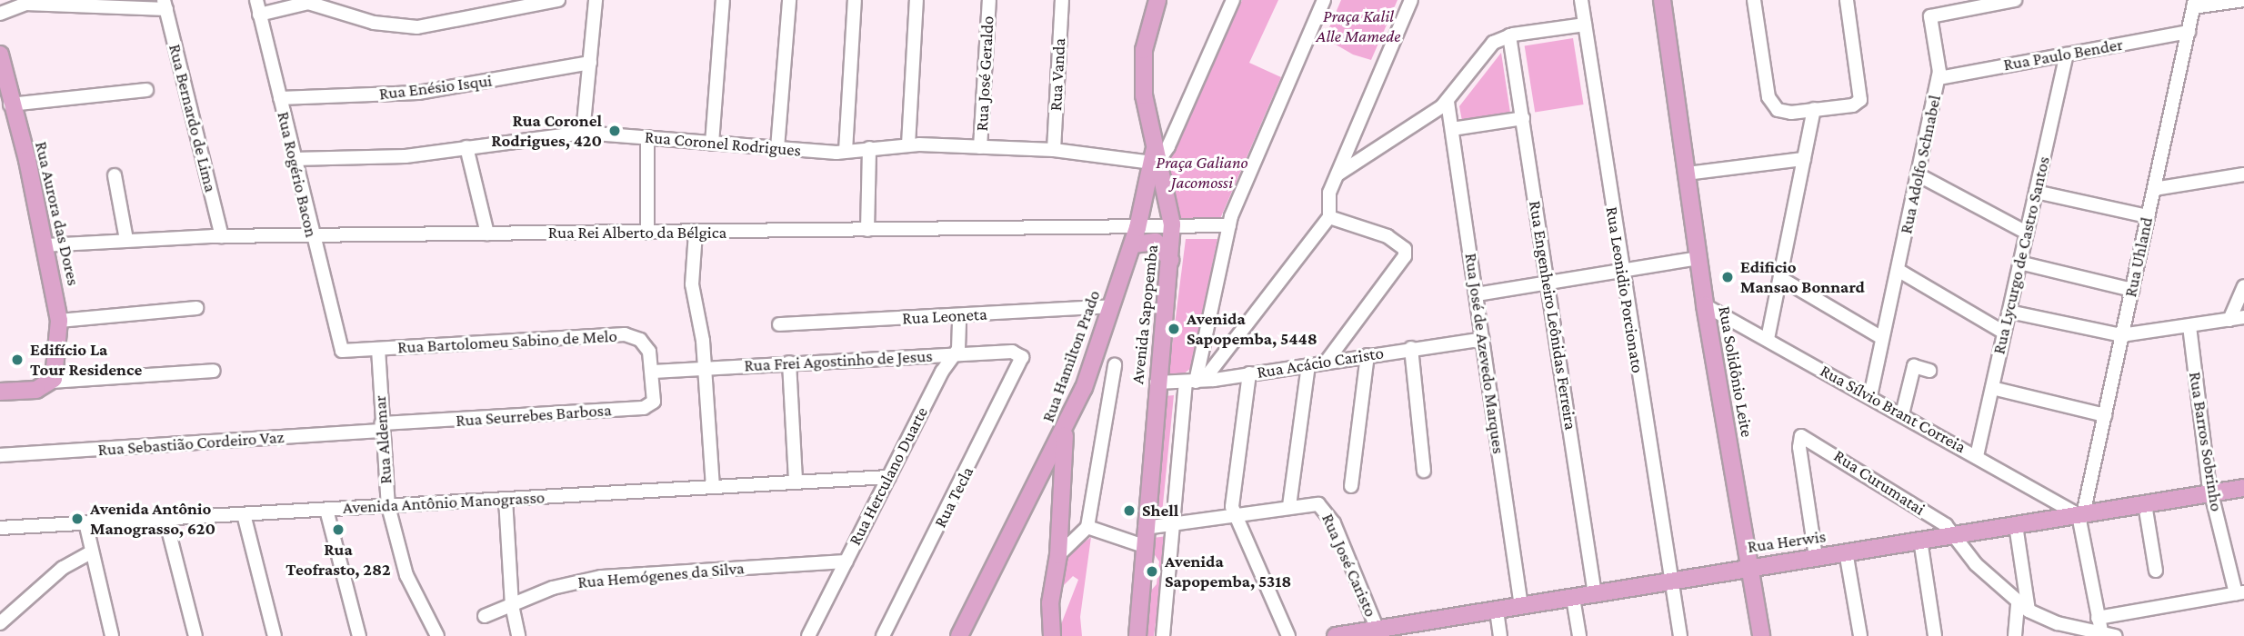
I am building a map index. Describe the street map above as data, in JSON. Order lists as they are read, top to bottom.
{
  "streets": {
    "main road": [
      "Rua Aurora das Dores",
      "Avenida Sapopemba",
      "Rua Hamilton Prado",
      "Rua Solidônio Leite",
      "Rua Herwis"
    ],
    "street": [
      "Rua Paulo Bender",
      "Rua José Geraldo",
      "Rua Vanda",
      "Rua Enésio Isqui",
      "Rua Bernardo de Lima",
      "Rua Coronel Rodrigues",
      "Rua Adolfo Schnabel",
      "Rua Rogério Bacon",
      "Rua Rei Alberto da Bélgica",
      "Rua Lycurgo de Castro Santos",
      "Rua Uhland",
      "Rua Leonidio Porcionato",
      "Rua Engenheiro Leônidas Ferreira",
      "Rua Leoneta",
      "Rua Bartolomeu Sabino de Melo",
      "Rua José de Azevedo Marques",
      "Rua Frei Agostinho de Jesus",
      "Rua Acácio Caristo",
      "Rua Sílvio Brant Correia",
      "Rua Seurrebes Barbosa",
      "Rua Aldemar",
      "Rua Barros Sobrinho",
      "Rua Sebastião Cordeiro Vaz",
      "Rua Herculano Duarte",
      "Rua Curumatai",
      "Rua Tecla",
      "Avenida Antônio Manograsso",
      "Rua José Caristo",
      "Rua Hemógenes da Silva"
    ]
  },
  "crossings": [
    ["Rua Paulo Bender", "Rua Adolfo Schnabel"],
    ["Rua Paulo Bender", "Rua Lycurgo de Castro Santos"],
    ["Rua Paulo Bender", "Rua Uhland"],
    ["Rua José Geraldo", "Rua Coronel Rodrigues"],
    ["Rua Vanda", "Rua Coronel Rodrigues"],
    ["Rua Enésio Isqui", "Rua Rogério Bacon"],
    ["Rua Bernardo de Lima", "Rua Rei Alberto da Bélgica"],
    ["Rua Coronel Rodrigues", "Rua Rogério Bacon"],
    ["Rua Coronel Rodrigues", "Avenida Sapopemba"],
    ["Rua Coronel Rodrigues", "Rua Hamilton Prado"],
    ["Rua Adolfo Schnabel", "Rua Sílvio Brant Correia"],
    ["Rua Rogério Bacon", "Rua Rei Alberto da Bélgica"],
    ["Rua Rogério Bacon", "Rua Bartolomeu Sabino de Melo"],
    ["Rua Aurora das Dores", "Rua Rei Alberto da Bélgica"],
    ["Rua Rei Alberto da Bélgica", "Avenida Sapopemba"],
    ["Rua Rei Alberto da Bélgica", "Rua Hamilton Prado"],
    ["Rua Lycurgo de Castro Santos", "Rua Sílvio Brant Correia"],
    ["Rua Uhland", "Rua Sílvio Brant Correia"],
    ["Rua Uhland", "Rua Herwis"],
    ["Rua Leonidio Porcionato", "Rua Herwis"],
    ["Avenida Sapopemba", "Rua Hamilton Prado"],
    ["Avenida Sapopemba", "Rua Acácio Caristo"],
    ["Rua Engenheiro Leônidas Ferreira", "Rua Herwis"],
    ["Rua Leoneta", "Rua Hamilton Prado"],
    ["Rua Leoneta", "Rua Herculano Duarte"],
    ["Rua Bartolomeu Sabino de Melo", "Rua Frei Agostinho de Jesus"],
    ["Rua Bartolomeu Sabino de Melo", "Rua Seurrebes Barbosa"],
    ["Rua Bartolomeu Sabino de Melo", "Rua Aldemar"],
    ["Rua José de Azevedo Marques", "Rua Acácio Caristo"],
    ["Rua José de Azevedo Marques", "Rua Herwis"],
    ["Rua Frei Agostinho de Jesus", "Rua Seurrebes Barbosa"],
    ["Rua Frei Agostinho de Jesus", "Rua Herculano Duarte"],
    ["Rua Frei Agostinho de Jesus", "Rua Tecla"],
    ["Rua Solidônio Leite", "Rua Sílvio Brant Correia"],
    ["Rua Solidônio Leite", "Rua Herwis"],
    ["Rua Sílvio Brant Correia", "Rua Herwis"],
    ["Rua Seurrebes Barbosa", "Rua Aldemar"],
    ["Rua Seurrebes Barbosa", "Rua Sebastião Cordeiro Vaz"],
    ["Rua Aldemar", "Rua Sebastião Cordeiro Vaz"],
    ["Rua Aldemar", "Avenida Antônio Manograsso"],
    ["Rua Barros Sobrinho", "Rua Herwis"],
    ["Rua Herculano Duarte", "Avenida Antônio Manograsso"],
    ["Rua Herculano Duarte", "Rua Hemógenes da Silva"],
    ["Rua Curumatai", "Rua Herwis"],
    ["Rua Herwis", "Rua José Caristo"]
  ],
  "parks": ["Praça Kalil Alle Mamede", "Praça Galiano Jacomossi"],
  "places": [
    "Rua Coronel Rodrigues, 420",
    "Edificio Mansao Bonnard",
    "Avenida Sapopemba, 5448",
    "Edifício La Tour Residence",
    "Shell",
    "Avenida Antônio Manograsso, 620",
    "Rua Teofrasto, 282",
    "Avenida Sapopemba, 5318"
  ]
}
